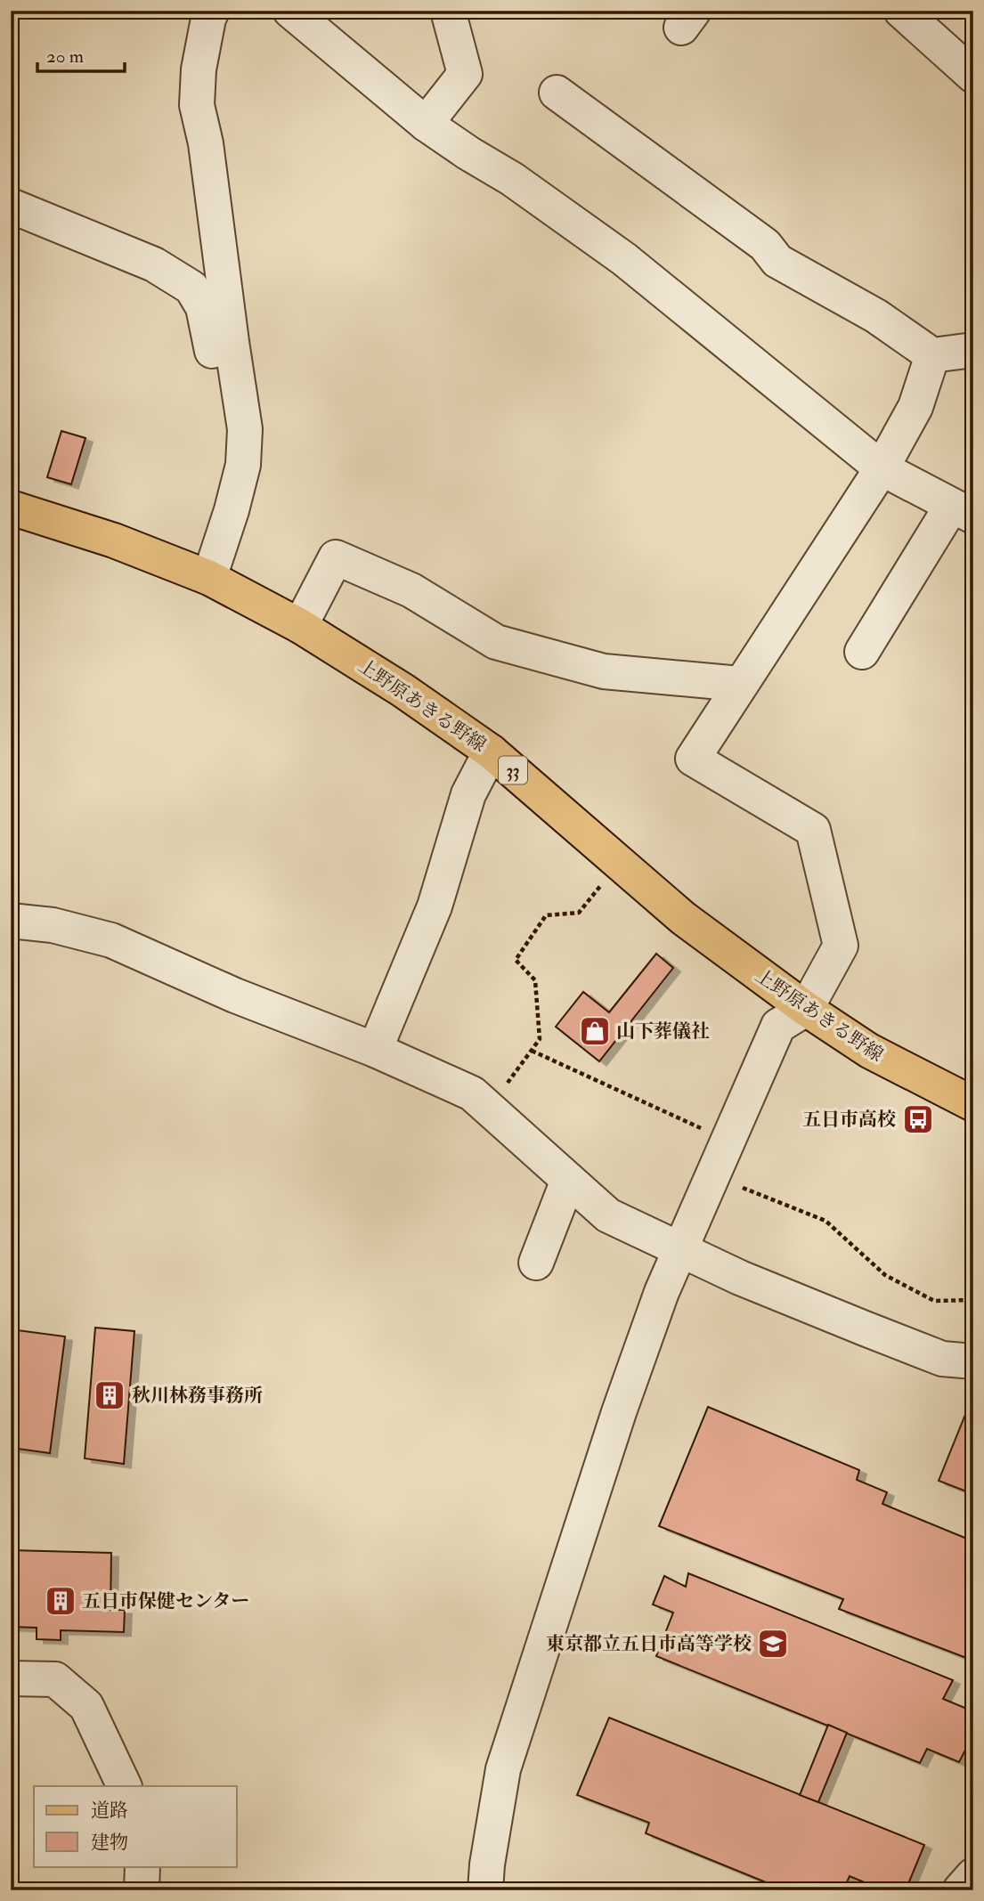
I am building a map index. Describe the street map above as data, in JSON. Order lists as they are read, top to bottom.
{
  "streets": {
    "main road": ["上野原あきる野線", "33"]
  },
  "places": {
    "shop": ["山下葬儀社"],
    "bus stop": ["五日市高校"],
    "building": ["秋川林務事務所", "五日市保健センター"],
    "school or university": ["東京都立五日市高等学校"]
  },
  "legend": ["道路", "建物"],
  "scale_bar": "20 m"
}
